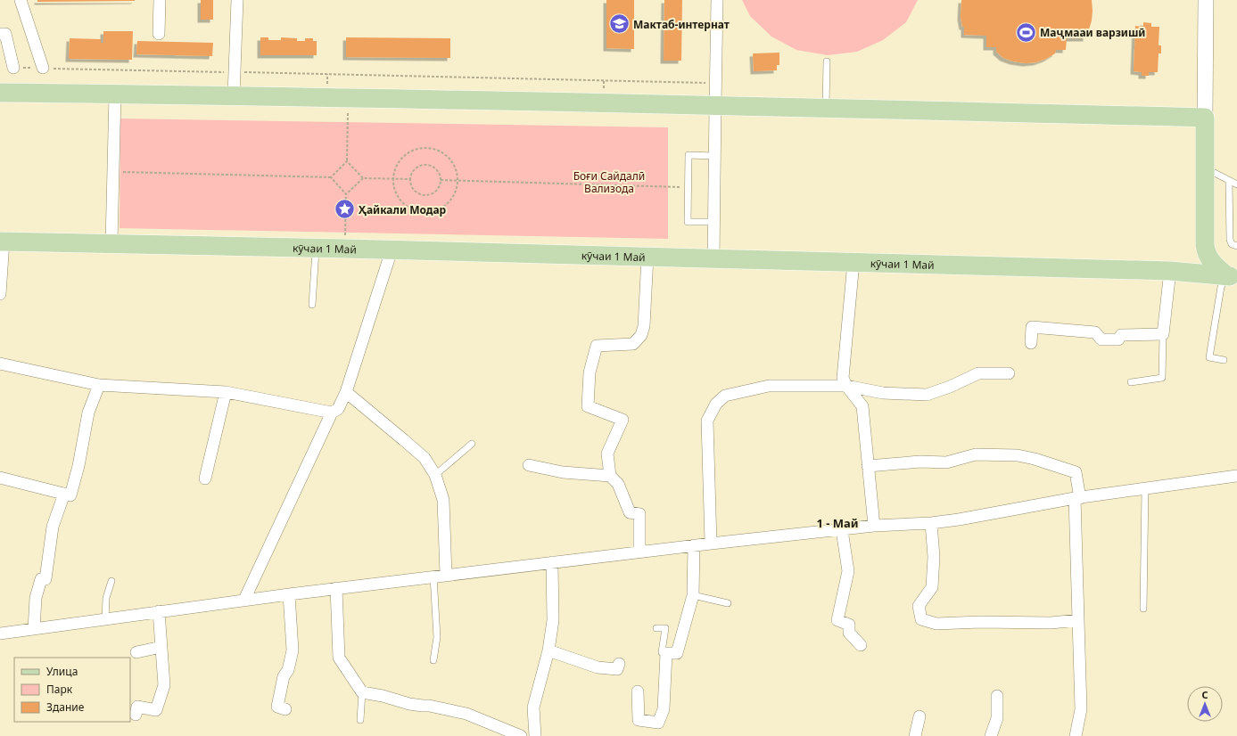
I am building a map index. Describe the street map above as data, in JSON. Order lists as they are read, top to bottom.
{
  "streets": {
    "main road": ["кӯчаи 1 Май"]
  },
  "districts": ["1 - Май"],
  "parks": ["Боғи Сайдалӣ Вализода"],
  "places": {
    "school or university": ["Мактаб-интернат"],
    "sports": ["Маҷмааи варзишӣ"],
    "place": ["Ҳайкали Модар"]
  },
  "legend": ["Улица", "Парк", "Здание"],
  "north": "top"
}
